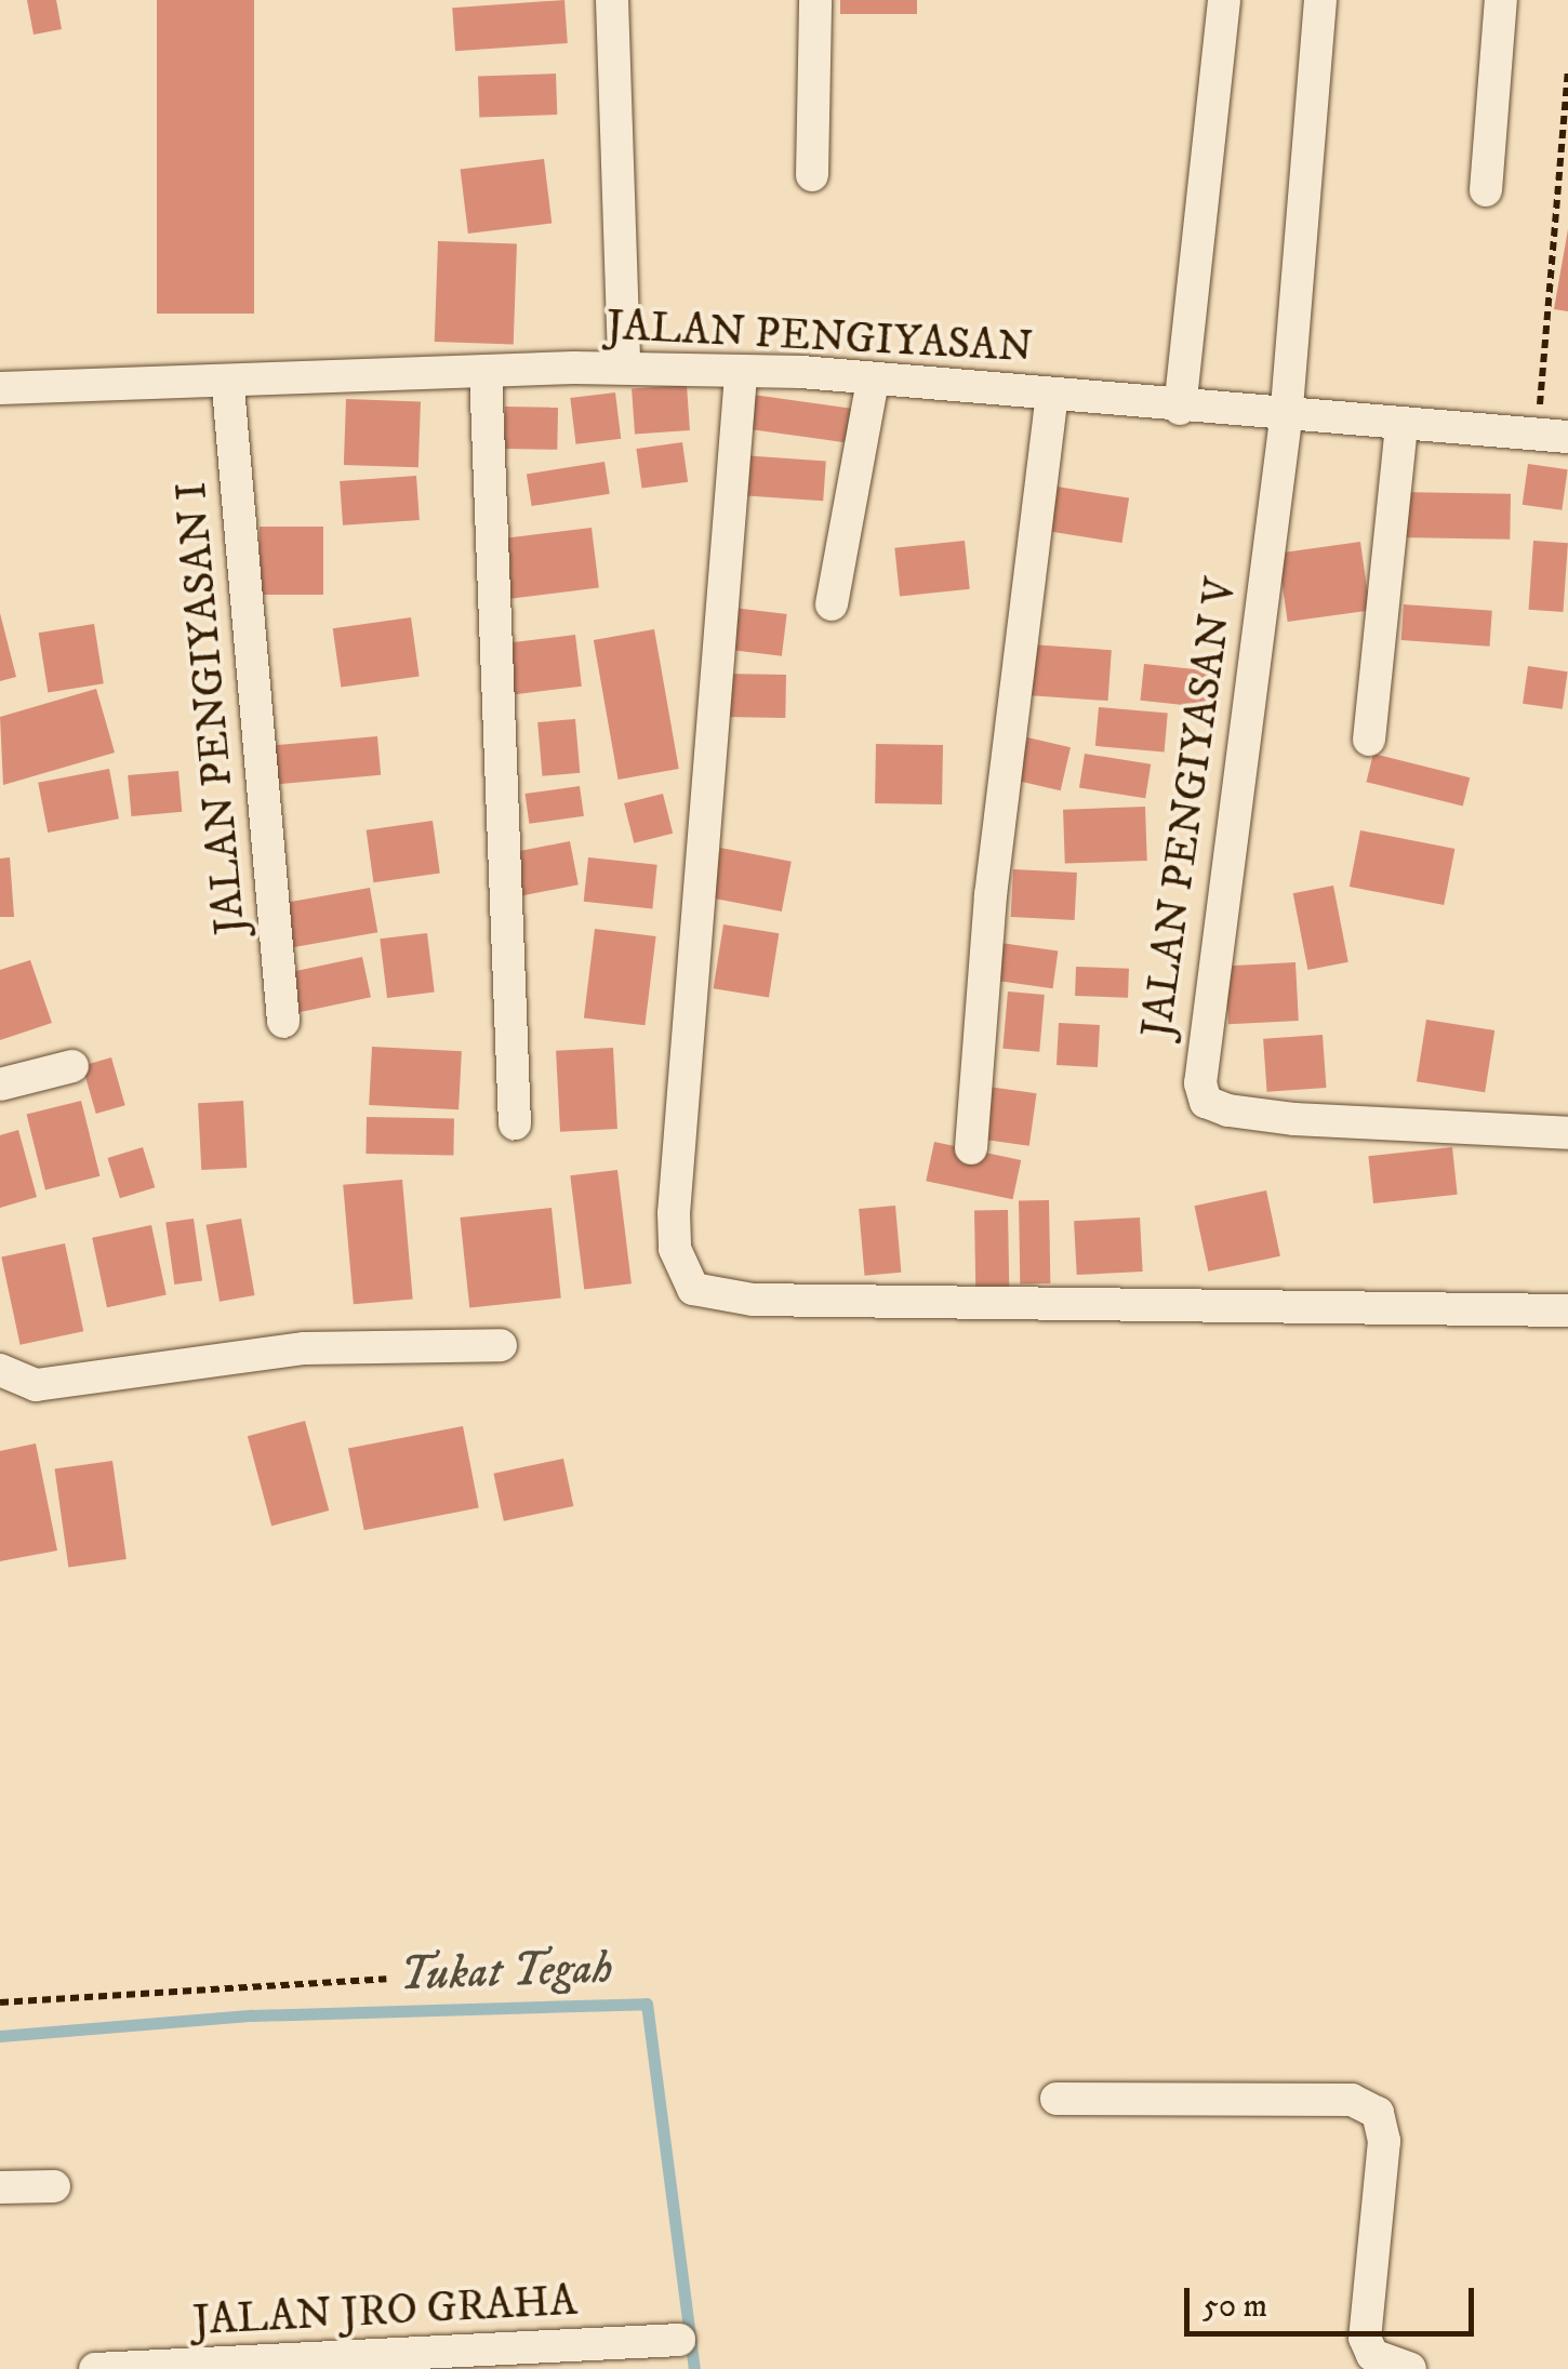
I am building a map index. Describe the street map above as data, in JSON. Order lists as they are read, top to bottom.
{
  "streets": {
    "street": [
      "JALAN PENGIYASAN",
      "JALAN PENGIYASAN I",
      "JALAN PENGIYASAN V",
      "JALAN JRO GRAHA"
    ]
  },
  "crossings": [
    ["JALAN PENGIYASAN", "JALAN PENGIYASAN I"],
    ["JALAN PENGIYASAN", "JALAN PENGIYASAN V"]
  ],
  "water": ["Tukat Tegah"],
  "scale_bar": "50 m"
}
